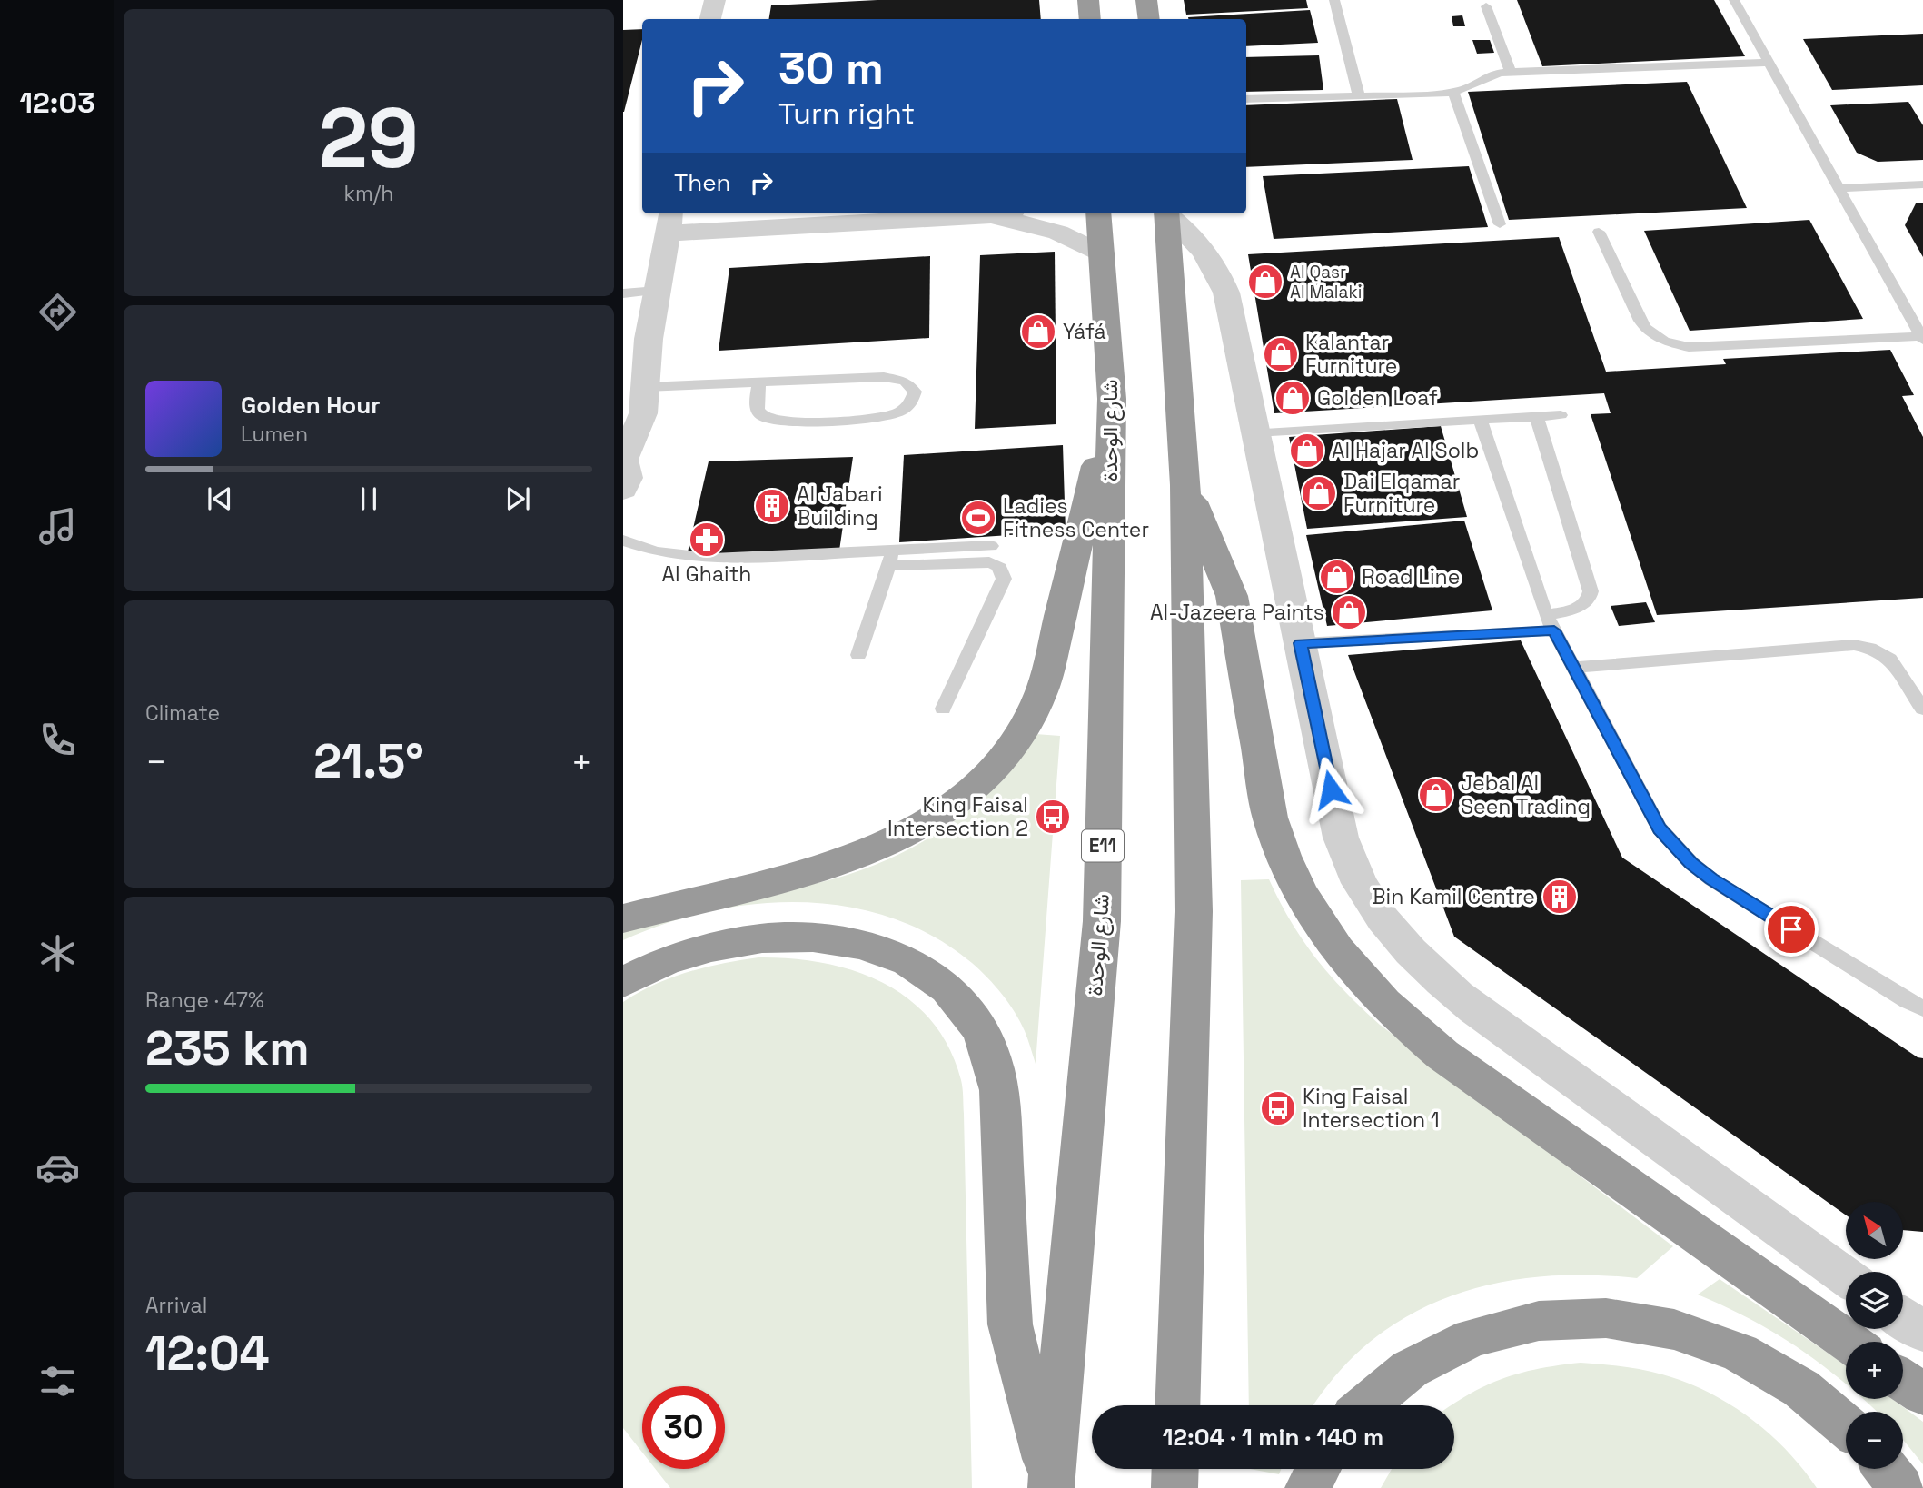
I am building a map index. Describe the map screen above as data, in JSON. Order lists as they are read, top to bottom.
{
  "streets": {
    "highway": ["شارع الوحدة", "E11"]
  },
  "places": {
    "shop": [
      "Al Qasr Al Malaki",
      "Yáfá",
      "Kalantar Furniture",
      "Golden Loaf",
      "Al Hajar Al Solb",
      "Dai Elqamar Furniture",
      "Road Line",
      "Al-Jazeera Paints",
      "Jebal Al Seen Trading"
    ],
    "building": ["Al Jabari Building", "Bin Kamil Centre"],
    "sports": ["Ladies Fitness Center"],
    "pharmacy": ["Al Ghaith"],
    "bus stop": ["King Faisal Intersection 2", "King Faisal Intersection 1"]
  },
  "north": "top left",
  "page": {
    "tabs": "12:03",
    "tile": [
      ["29", "km/h"],
      "Climate",
      ["Range · 47%", "235 km"],
      ["Arrival", "12:04"]
    ],
    "turn": ["30 m", "Turn right"],
    "then": "Then",
    "song": ["Golden Hour", "Lumen"],
    "heat": ["−", "21.5°", "+"],
    "map_buttons": ["+", "−"],
    "limit": "30",
    "trip": "12:04 · 1 min · 140 m"
  }
}
